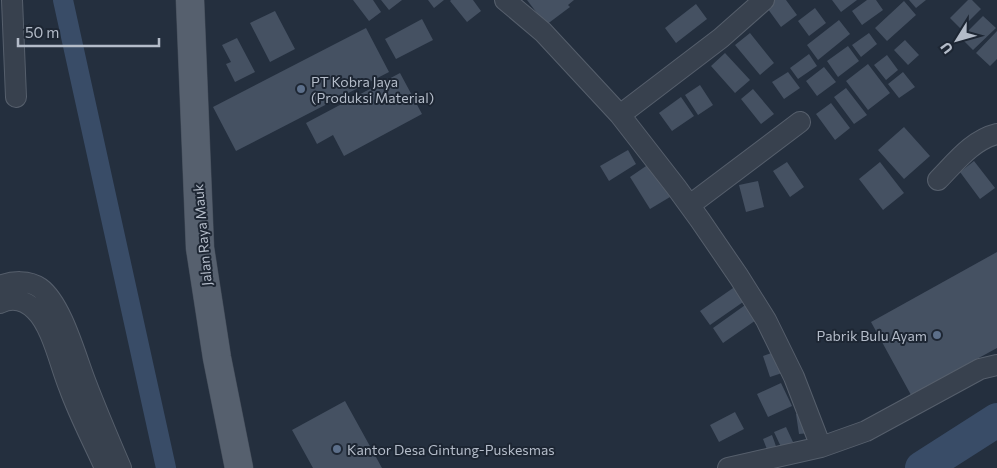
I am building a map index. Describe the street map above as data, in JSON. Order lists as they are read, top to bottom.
{
  "streets": {
    "main road": ["Jalan Raya Mauk"]
  },
  "places": ["PT Kobra Jaya (Produksi Material)", "Pabrik Bulu Ayam", "Kantor Desa Gintung-Puskesmas"],
  "scale_bar": "50 m",
  "north": "bottom left"
}
